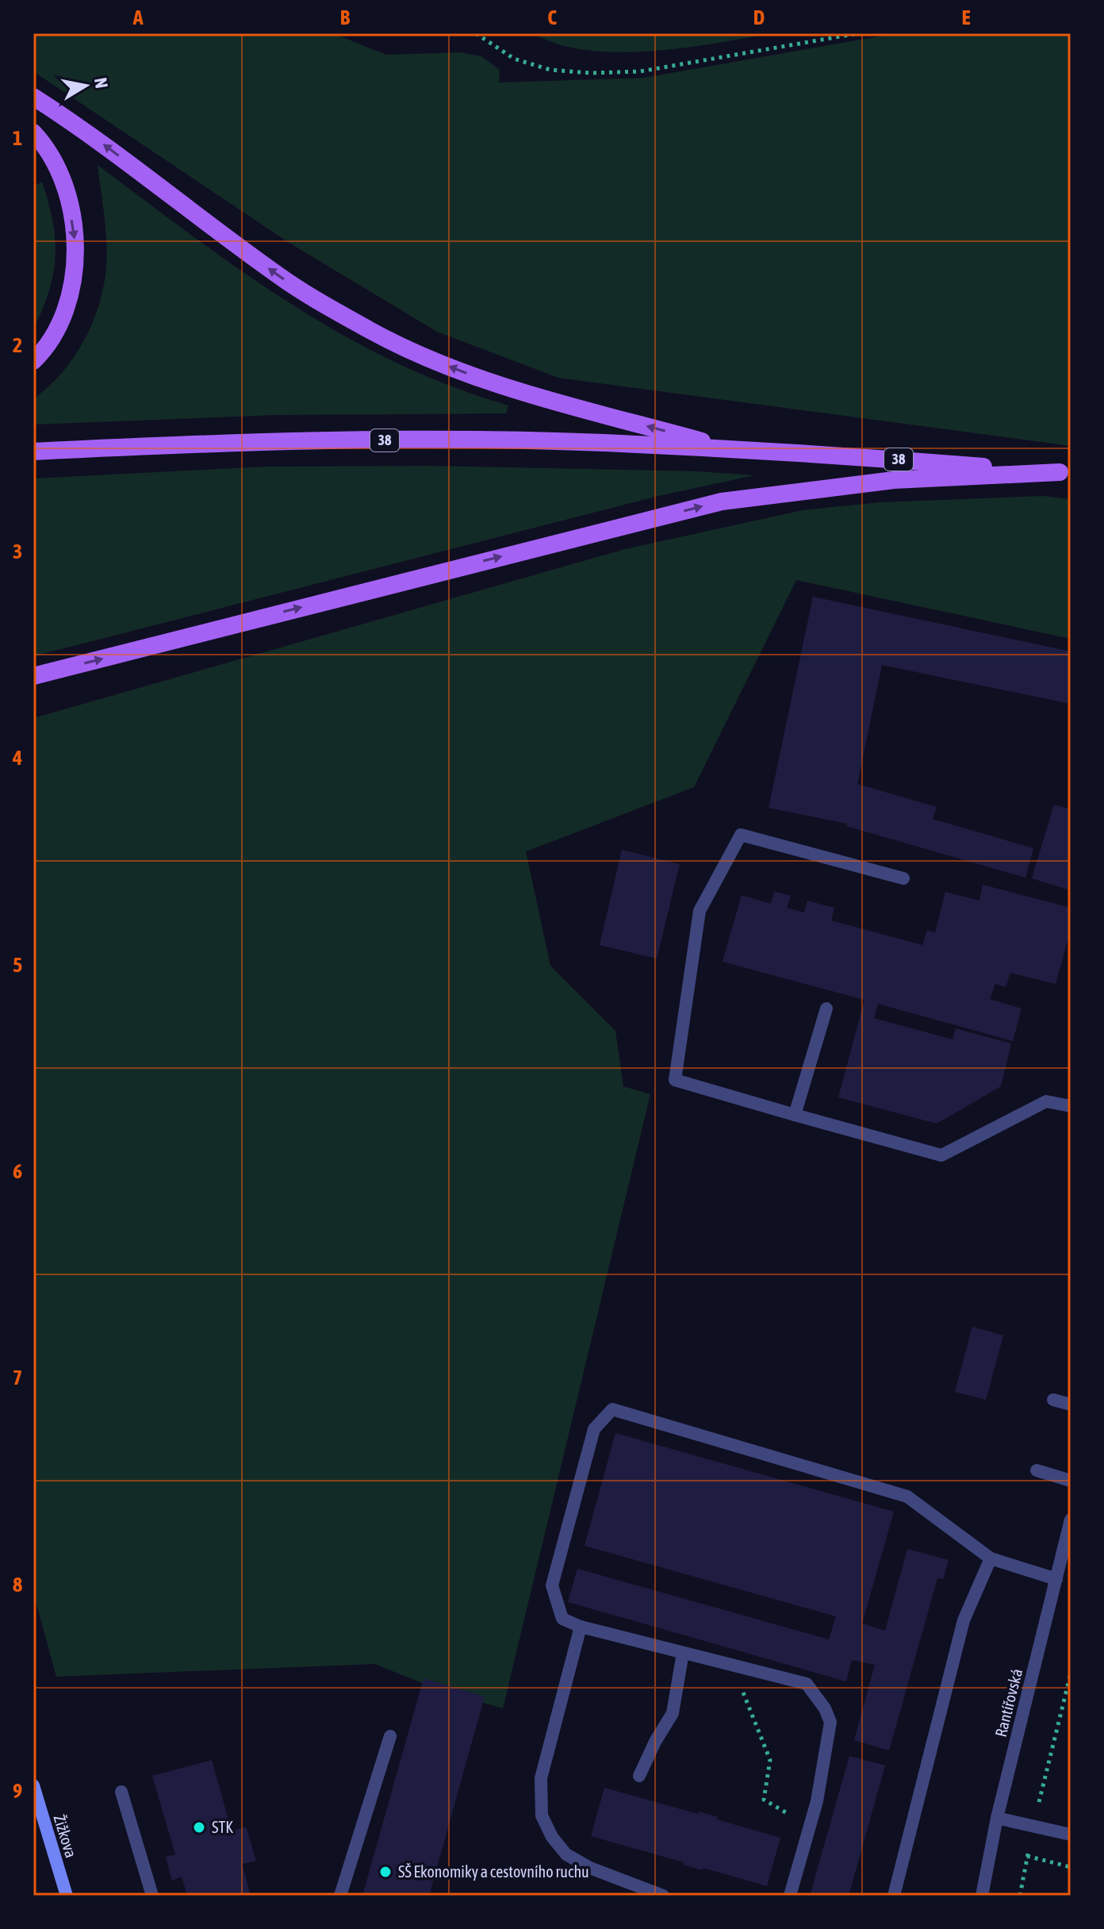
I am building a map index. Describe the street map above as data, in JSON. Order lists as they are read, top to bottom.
{
  "streets": {
    "main road": ["38", "Žižkova"],
    "street": ["Rantířovská"]
  },
  "places": ["STK", "SŠ Ekonomiky a cestovního ruchu"],
  "north": "right",
  "grid": {
    "columns": [
      "A",
      "B",
      "C",
      "D",
      "E"
    ],
    "rows": [
      "1",
      "2",
      "3",
      "4",
      "5",
      "6",
      "7",
      "8",
      "9"
    ]
  }
}
